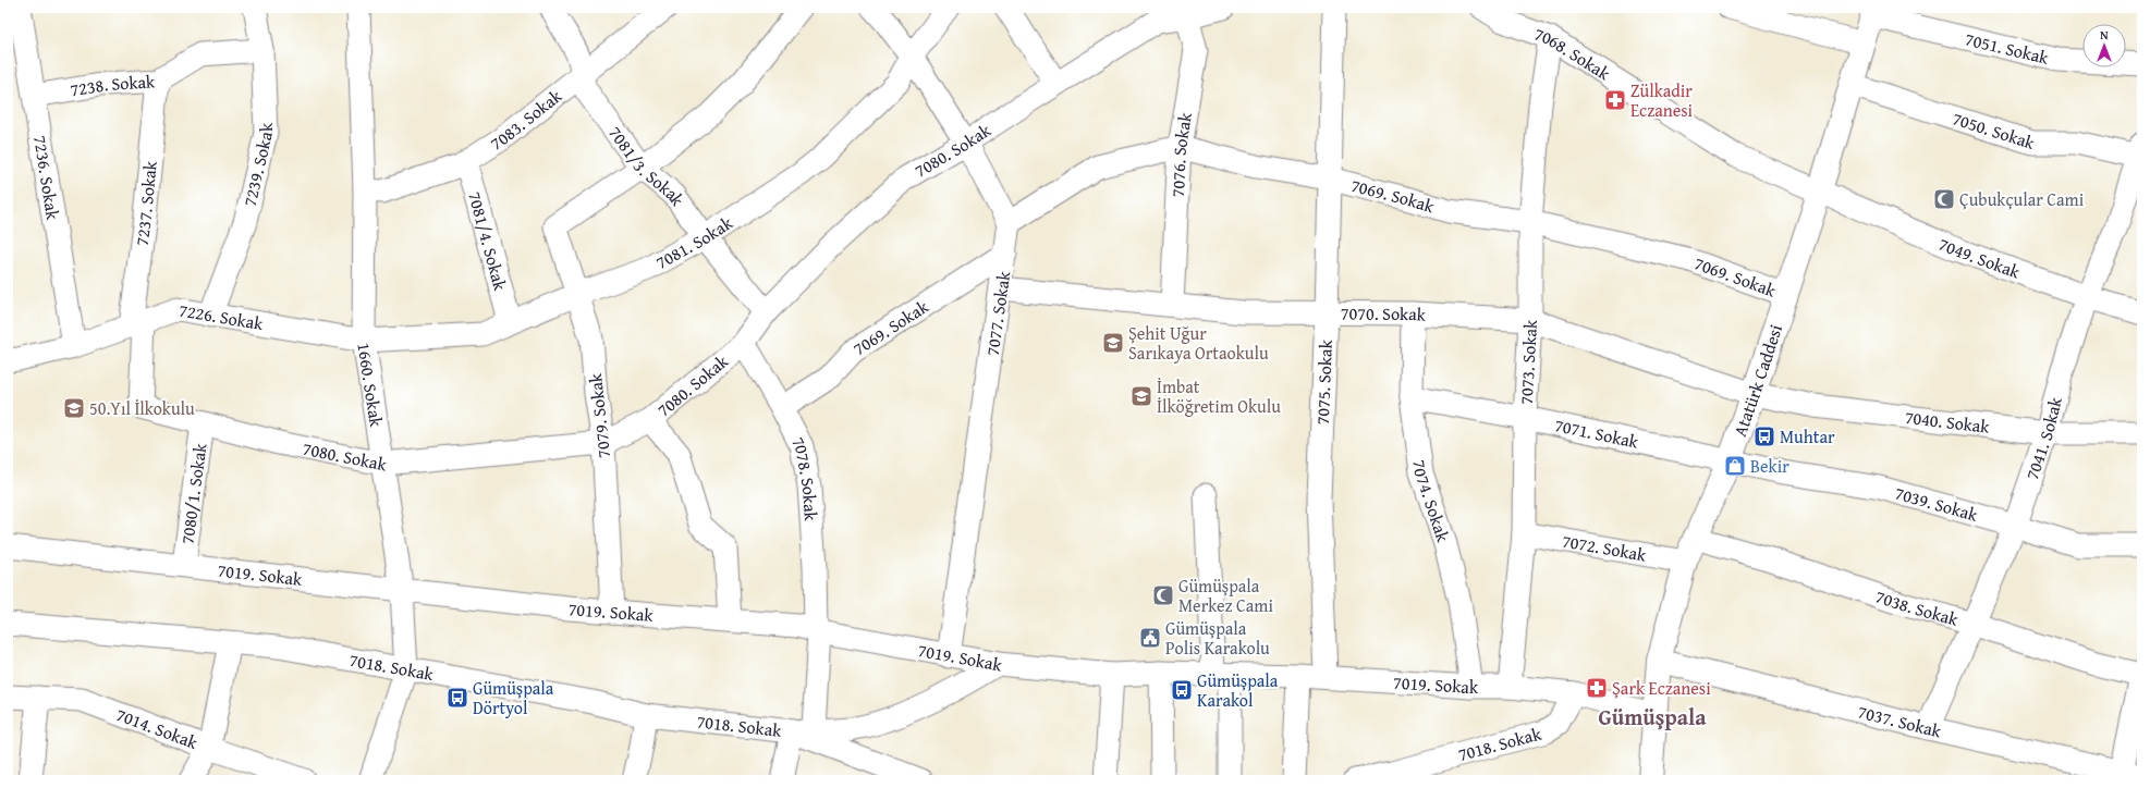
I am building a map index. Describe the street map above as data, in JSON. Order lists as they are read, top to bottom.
{
  "streets": {
    "main road": ["Atatürk Caddesi"],
    "street": [
      "7051. Sokak",
      "7068. Sokak",
      "7238. Sokak",
      "7083. Sokak",
      "7050. Sokak",
      "7080. Sokak",
      "7076. Sokak",
      "7239. Sokak",
      "7081/3. Sokak",
      "7236. Sokak",
      "7069. Sokak",
      "7237. Sokak",
      "7081/4. Sokak",
      "7081. Sokak",
      "7049. Sokak",
      "7077. Sokak",
      "7070. Sokak",
      "7226. Sokak",
      "7073. Sokak",
      "7075. Sokak",
      "1660. Sokak",
      "7079. Sokak",
      "7040. Sokak",
      "7071. Sokak",
      "7041. Sokak",
      "7078. Sokak",
      "7080/1. Sokak",
      "7074. Sokak",
      "7039. Sokak",
      "7072. Sokak",
      "7019. Sokak",
      "7038. Sokak",
      "7018. Sokak",
      "7037. Sokak",
      "7014. Sokak"
    ]
  },
  "crossings": [
    ["7051. Sokak", "Atatürk Caddesi"],
    ["7068. Sokak", "7049. Sokak"],
    ["7068. Sokak", "7073. Sokak"],
    ["7068. Sokak", "Atatürk Caddesi"],
    ["7238. Sokak", "7239. Sokak"],
    ["7238. Sokak", "7236. Sokak"],
    ["7238. Sokak", "7237. Sokak"],
    ["7083. Sokak", "7081/3. Sokak"],
    ["7083. Sokak", "7081/4. Sokak"],
    ["7083. Sokak", "1660. Sokak"],
    ["7050. Sokak", "Atatürk Caddesi"],
    ["7050. Sokak", "7041. Sokak"],
    ["7080. Sokak", "7076. Sokak"],
    ["7080. Sokak", "7081/3. Sokak"],
    ["7080. Sokak", "7237. Sokak"],
    ["7080. Sokak", "7226. Sokak"],
    ["7080. Sokak", "1660. Sokak"],
    ["7080. Sokak", "7079. Sokak"],
    ["7080. Sokak", "7078. Sokak"],
    ["7080. Sokak", "7080/1. Sokak"],
    ["7076. Sokak", "7069. Sokak"],
    ["7076. Sokak", "7070. Sokak"],
    ["7239. Sokak", "7226. Sokak"],
    ["7081/3. Sokak", "7081. Sokak"],
    ["7081/3. Sokak", "7079. Sokak"],
    ["7236. Sokak", "7226. Sokak"],
    ["7069. Sokak", "7077. Sokak"],
    ["7069. Sokak", "7073. Sokak"],
    ["7069. Sokak", "Atatürk Caddesi"],
    ["7069. Sokak", "7075. Sokak"],
    ["7069. Sokak", "7078. Sokak"],
    ["7237. Sokak", "7226. Sokak"],
    ["7081/4. Sokak", "7081. Sokak"],
    ["7081. Sokak", "7226. Sokak"],
    ["7081. Sokak", "1660. Sokak"],
    ["7081. Sokak", "7079. Sokak"],
    ["7049. Sokak", "Atatürk Caddesi"],
    ["7049. Sokak", "7041. Sokak"],
    ["7077. Sokak", "7070. Sokak"],
    ["7077. Sokak", "7019. Sokak"],
    ["7070. Sokak", "7073. Sokak"],
    ["7070. Sokak", "Atatürk Caddesi"],
    ["7070. Sokak", "7075. Sokak"],
    ["7070. Sokak", "7040. Sokak"],
    ["7070. Sokak", "7074. Sokak"],
    ["7226. Sokak", "1660. Sokak"],
    ["7073. Sokak", "7071. Sokak"],
    ["7073. Sokak", "7072. Sokak"],
    ["7073. Sokak", "7019. Sokak"],
    ["Atatürk Caddesi", "7040. Sokak"],
    ["Atatürk Caddesi", "7071. Sokak"],
    ["Atatürk Caddesi", "7039. Sokak"],
    ["Atatürk Caddesi", "7072. Sokak"],
    ["Atatürk Caddesi", "7019. Sokak"],
    ["Atatürk Caddesi", "7038. Sokak"],
    ["Atatürk Caddesi", "7037. Sokak"],
    ["7075. Sokak", "7019. Sokak"],
    ["1660. Sokak", "7019. Sokak"],
    ["1660. Sokak", "7018. Sokak"],
    ["7079. Sokak", "7019. Sokak"],
    ["7040. Sokak", "7041. Sokak"],
    ["7071. Sokak", "7074. Sokak"],
    ["7071. Sokak", "7039. Sokak"],
    ["7041. Sokak", "7039. Sokak"],
    ["7041. Sokak", "7038. Sokak"],
    ["7041. Sokak", "7037. Sokak"],
    ["7078. Sokak", "7019. Sokak"],
    ["7078. Sokak", "7018. Sokak"],
    ["7080/1. Sokak", "7019. Sokak"],
    ["7074. Sokak", "7019. Sokak"],
    ["7019. Sokak", "7018. Sokak"]
  ],
  "districts": ["Gümüşpala"],
  "places": {
    "pharmacy": ["Zülkadir Eczanesi", "Şark Eczanesi"],
    "mosque": ["Çubukçular Cami", "Gümüşpala Merkez Cami"],
    "school or university": ["Şehit Uğur Sarıkaya Ortaokulu", "İmbat İlköğretim Okulu", "50.Yıl İlkokulu"],
    "bus stop": ["Muhtar", "Gümüşpala Karakol", "Gümüşpala Dörtyol"],
    "shop": ["Bekir"],
    "public building": ["Gümüşpala Polis Karakolu"]
  },
  "north": "top"
}
